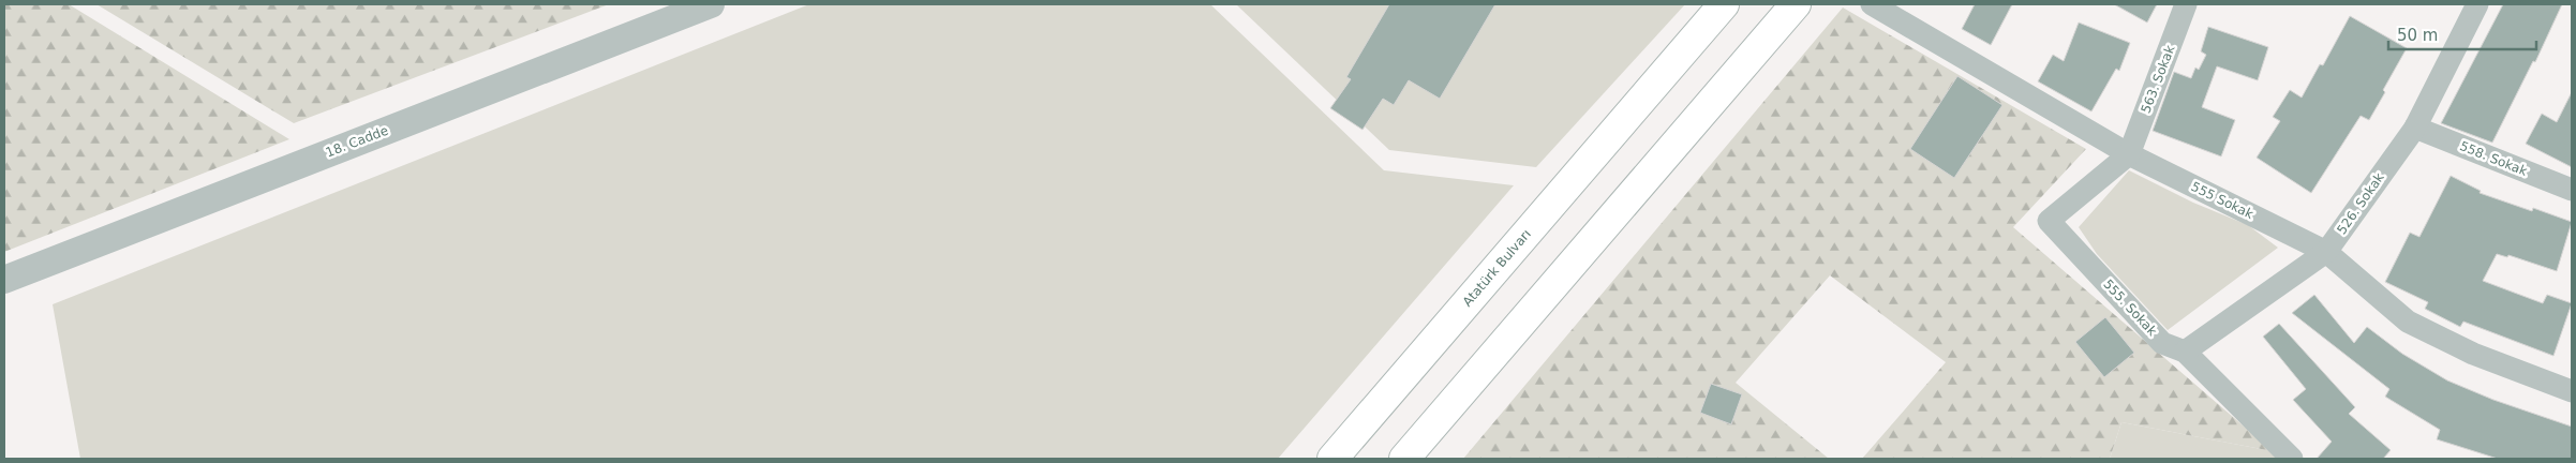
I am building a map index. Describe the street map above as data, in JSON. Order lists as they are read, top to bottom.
{
  "streets": {
    "main road": ["Atatürk Bulvarı"],
    "street": [
      "563. Sokak",
      "18. Cadde",
      "558. Sokak",
      "555 Sokak",
      "526. Sokak",
      "555. Sokak"
    ]
  },
  "crossings": [
    ["563. Sokak", "555 Sokak"],
    ["563. Sokak", "555. Sokak"],
    ["558. Sokak", "526. Sokak"],
    ["555 Sokak", "526. Sokak"],
    ["555 Sokak", "555. Sokak"],
    ["526. Sokak", "555. Sokak"]
  ],
  "scale_bar": "50 m"
}
